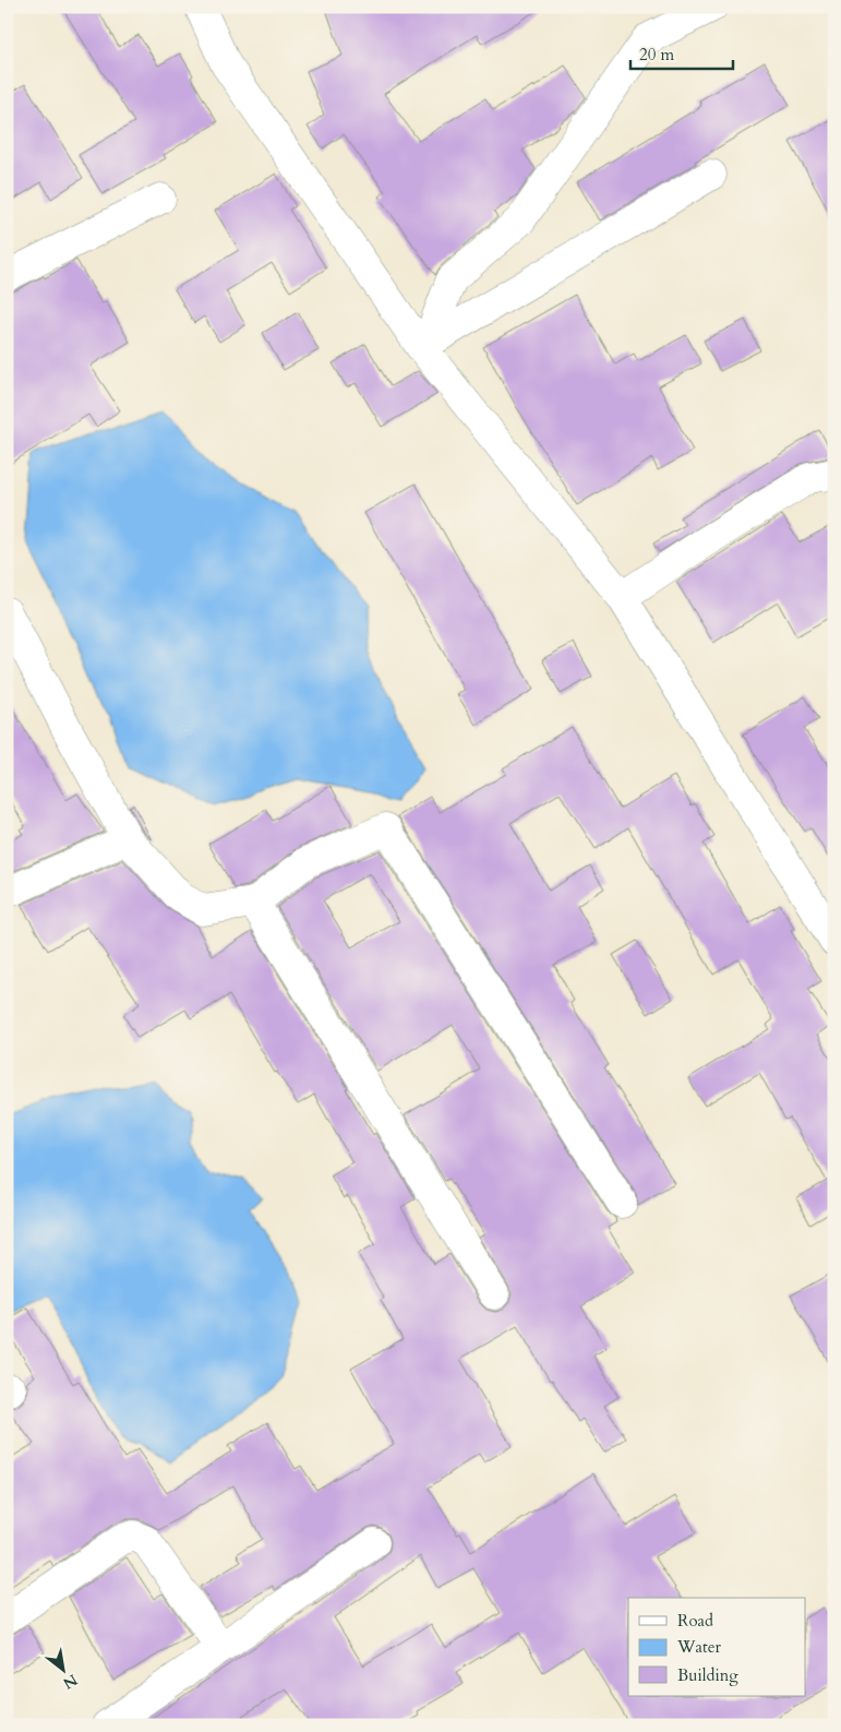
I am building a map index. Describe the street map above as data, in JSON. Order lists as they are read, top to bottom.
{
  "legend": ["Road", "Water", "Building"],
  "scale_bar": "20 m",
  "north": "bottom right"
}
